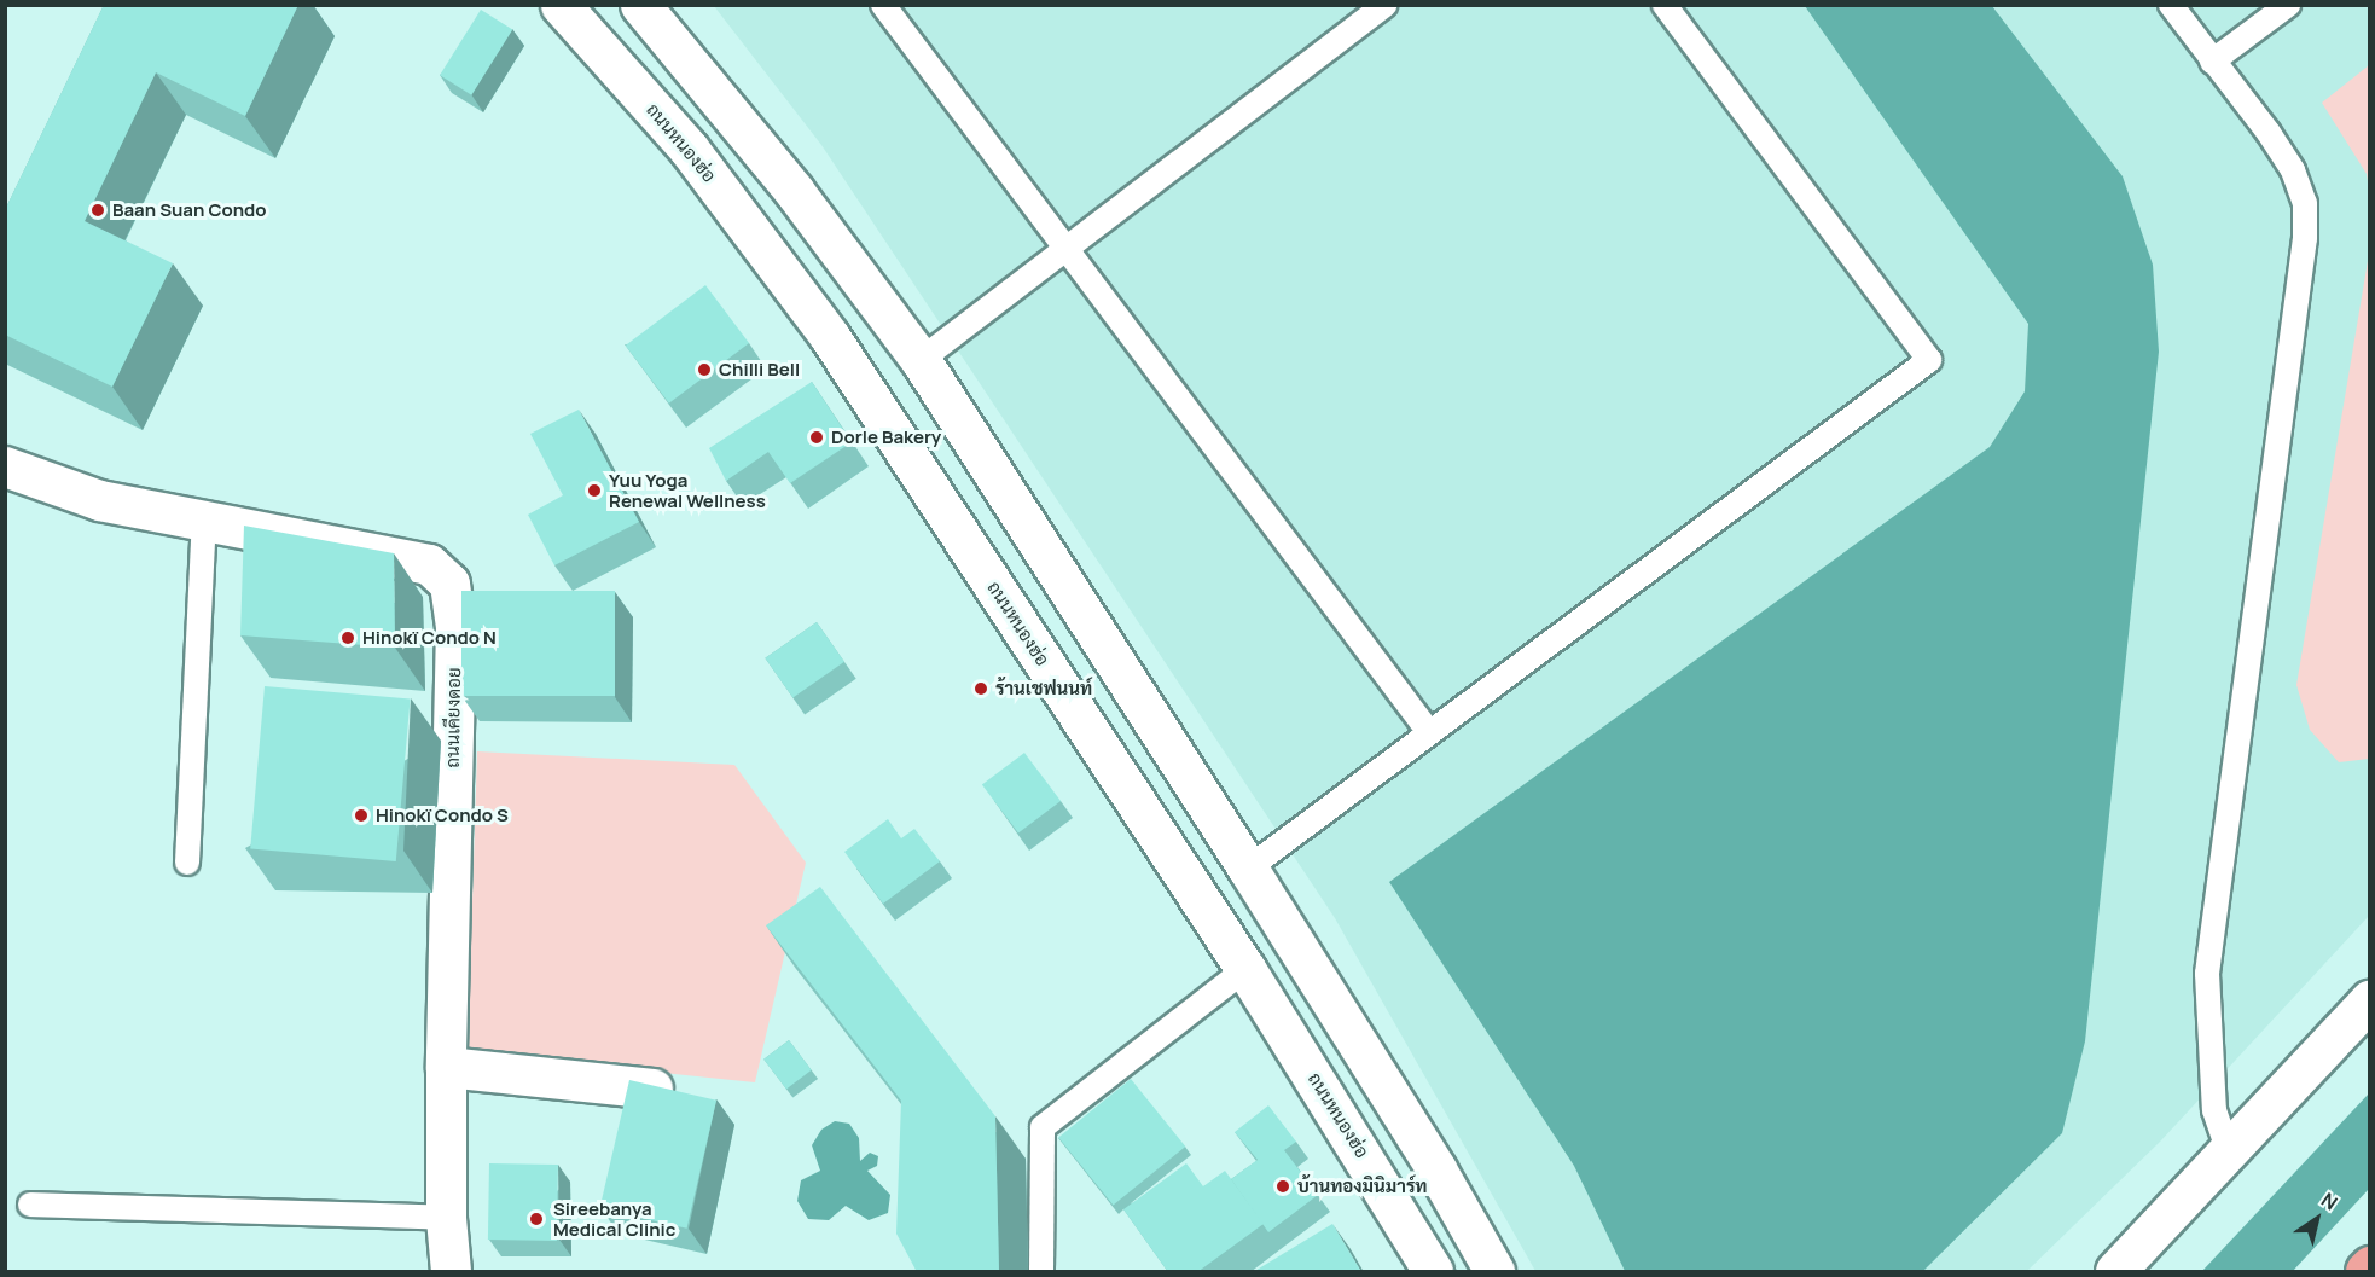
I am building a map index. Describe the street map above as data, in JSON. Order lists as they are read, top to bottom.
{
  "streets": {
    "street": ["ถนนหนองฮ่อ", "ถนนเคียงดอย"]
  },
  "places": [
    "Baan Suan Condo",
    "Chilli Bell",
    "Dorle Bakery",
    "Yuu Yoga Renewal Wellness",
    "Hinokï Condo N",
    "ร้านเชฟนนท์",
    "Hinokï Condo S",
    "บ้านทองมินิมาร์ท",
    "Sireebanya Medical Clinic"
  ],
  "north": "top right"
}
